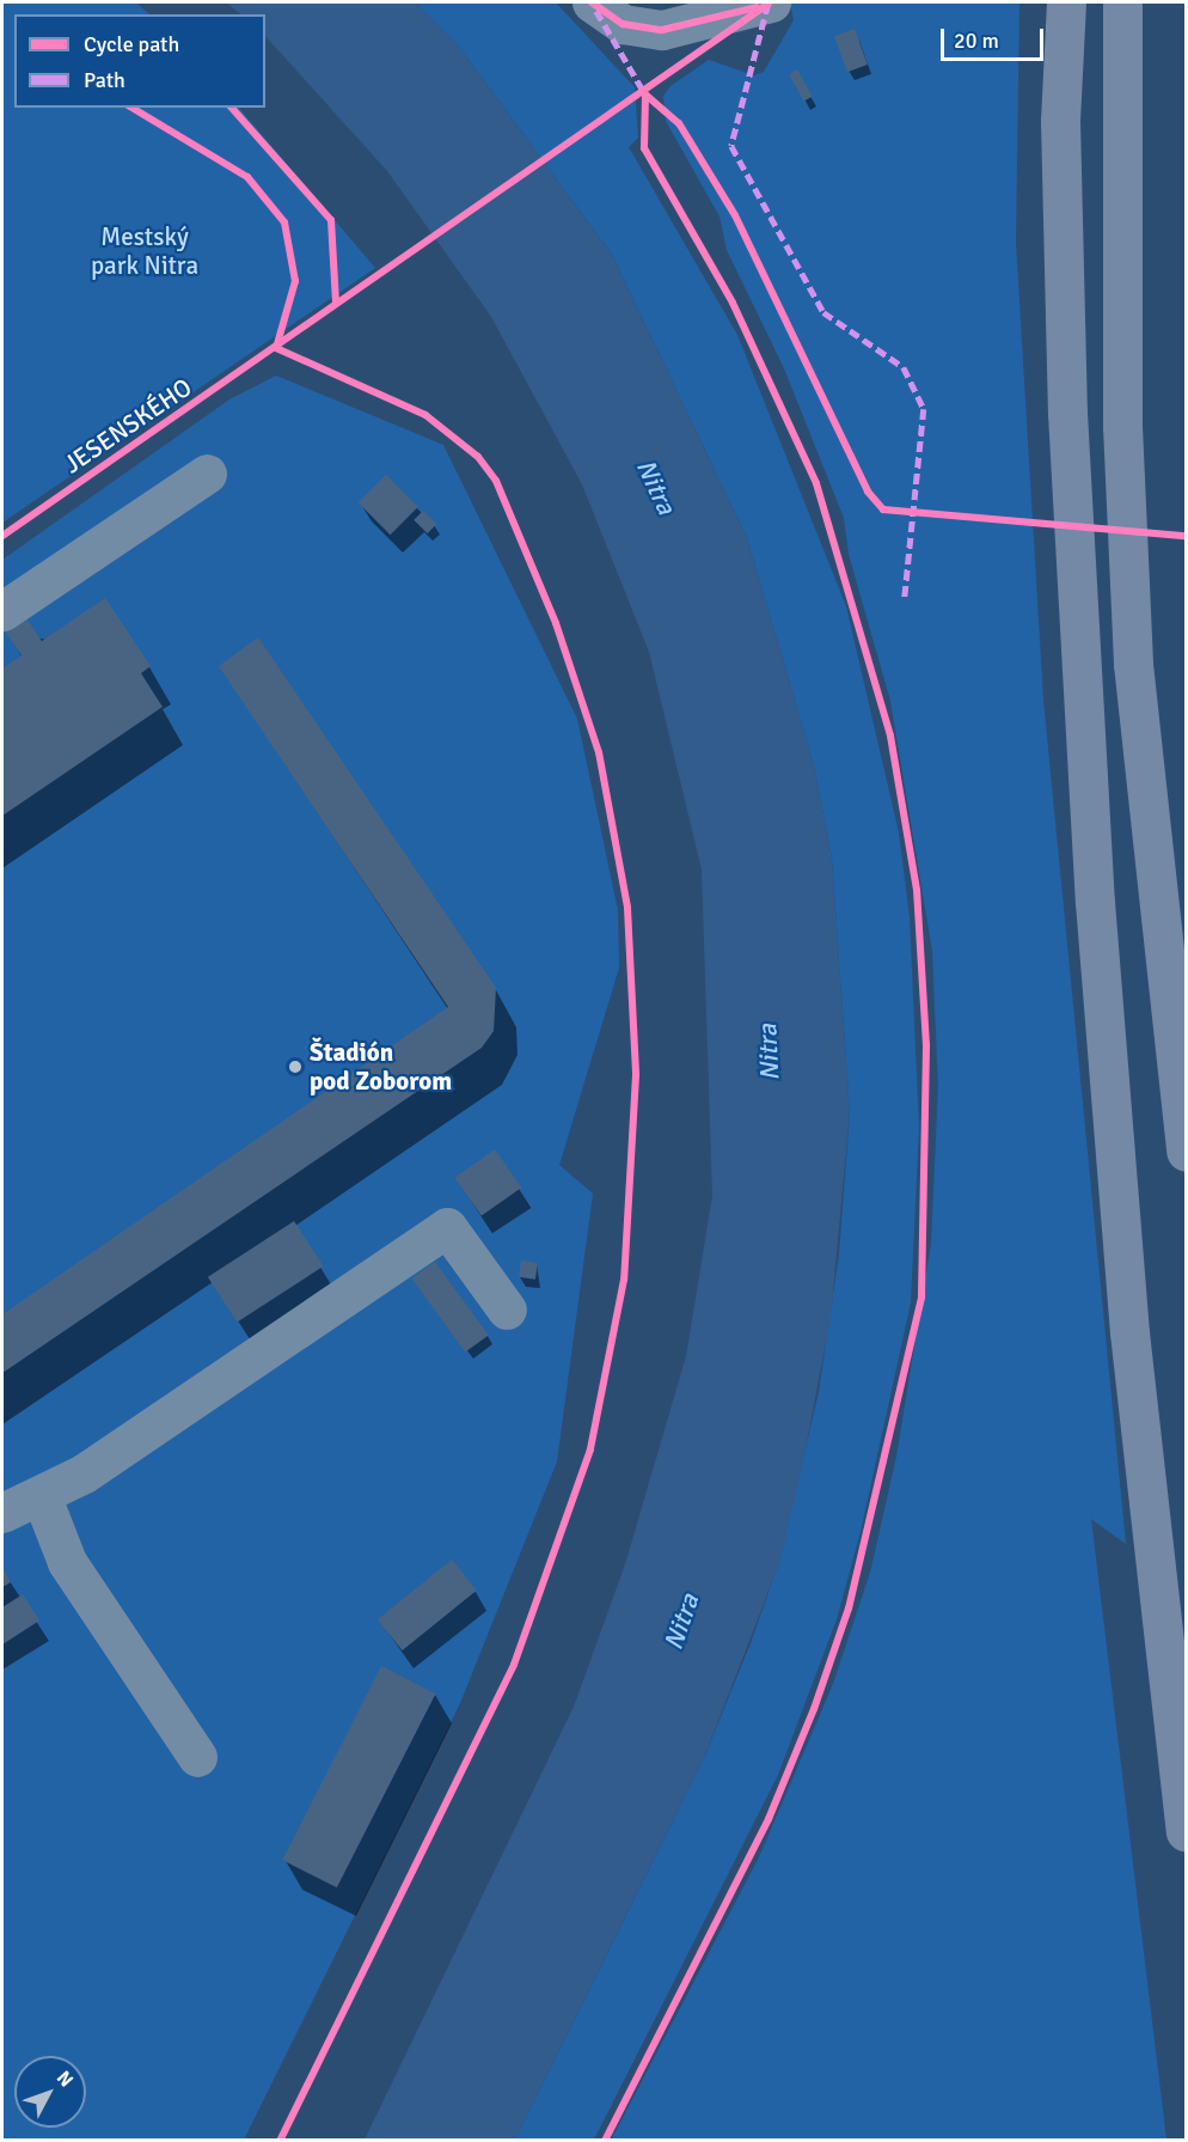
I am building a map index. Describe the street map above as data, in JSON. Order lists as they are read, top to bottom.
{
  "streets": {
    "cycle path": ["JESENSKÉHO"]
  },
  "water": ["Nitra"],
  "parks": ["Mestský park Nitra"],
  "places": ["Štadión pod Zoborom"],
  "legend": ["Cycle path", "Path"],
  "scale_bar": "20 m",
  "north": "top right"
}
